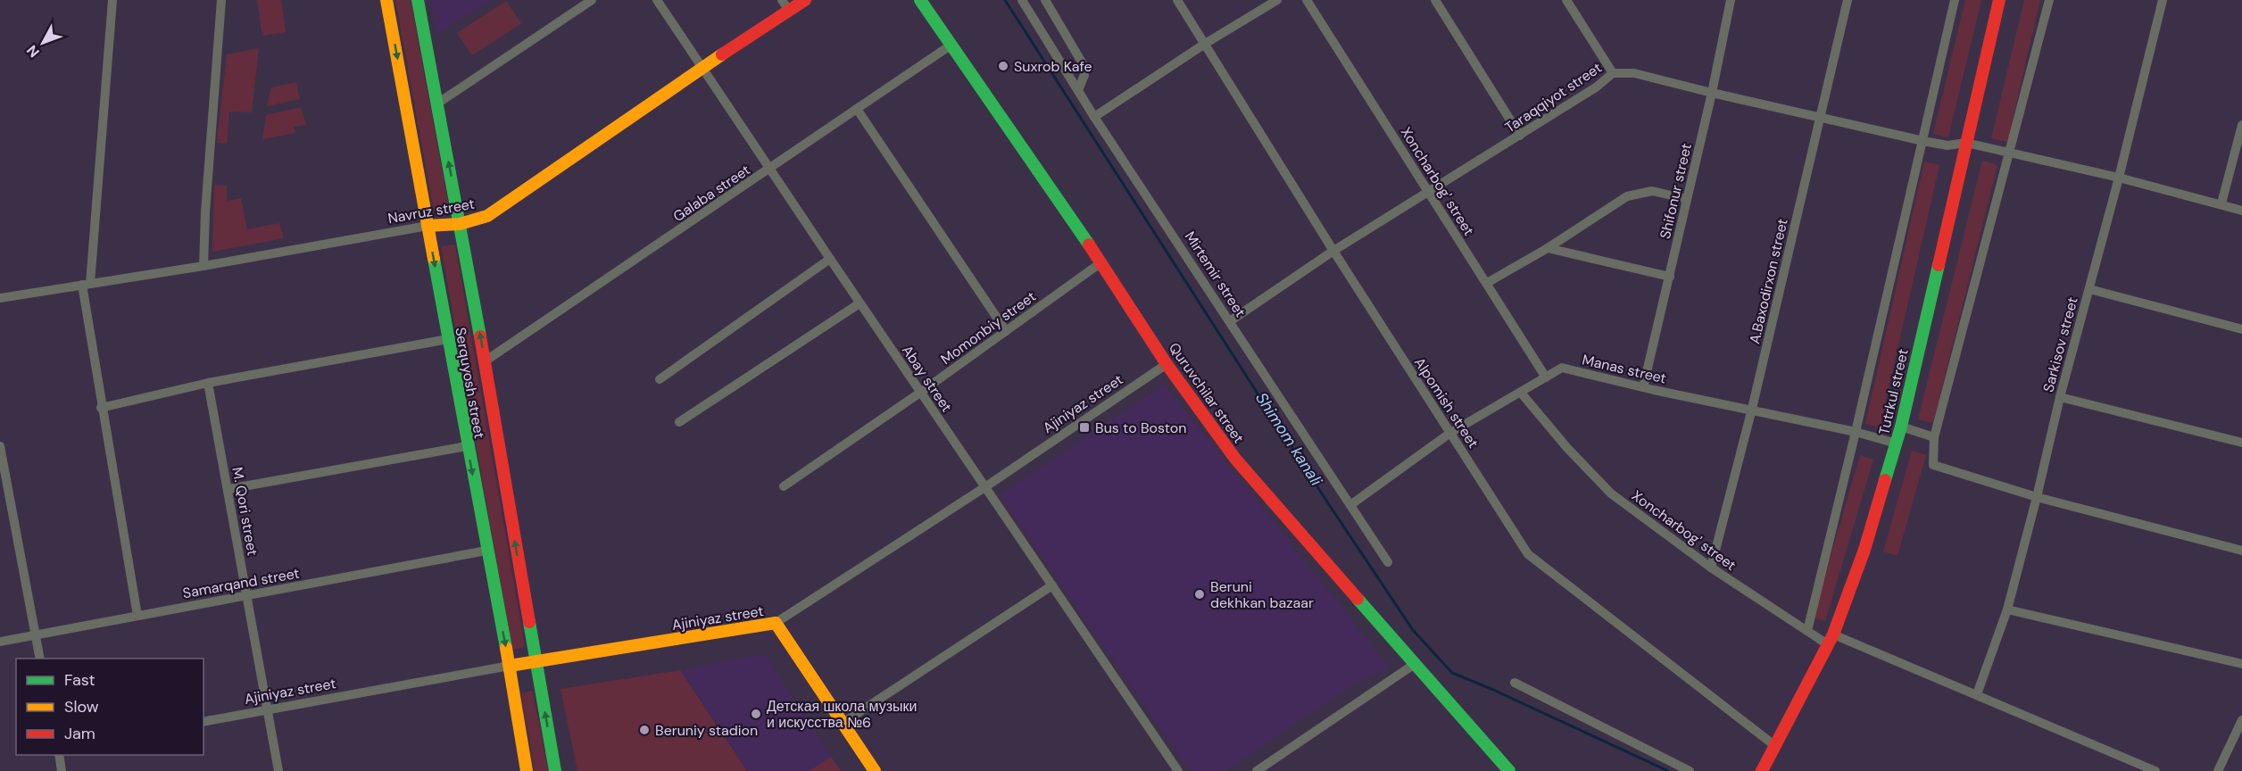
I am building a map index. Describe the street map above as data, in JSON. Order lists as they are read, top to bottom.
{
  "streets": {
    "street": [
      "Taraqqiyot street",
      "Xoncharbog' street",
      "Shifonur street",
      "Galaba street",
      "Navruz street",
      "Mirtemir street",
      "A.Baxodirxon street",
      "Momonbiy street",
      "Sarkisov street",
      "Manas street",
      "Abay street",
      "Serquyosh street",
      "Tutrkul street",
      "Quruvchilar street",
      "Alpomish street",
      "Ajiniyaz street",
      "M. Qori street",
      "Samarqand street"
    ]
  },
  "crossings": [
    ["Taraqqiyot street", "Xoncharbog' street"],
    ["Taraqqiyot street", "Shifonur street"],
    ["Taraqqiyot street", "Mirtemir street"],
    ["Taraqqiyot street", "A.Baxodirxon street"],
    ["Taraqqiyot street", "Sarkisov street"],
    ["Taraqqiyot street", "Tutrkul street"],
    ["Taraqqiyot street", "Alpomish street"],
    ["Xoncharbog' street", "A.Baxodirxon street"],
    ["Xoncharbog' street", "Sarkisov street"],
    ["Xoncharbog' street", "Manas street"],
    ["Xoncharbog' street", "Tutrkul street"],
    ["Shifonur street", "Manas street"],
    ["Galaba street", "Abay street"],
    ["Galaba street", "Serquyosh street"],
    ["Galaba street", "Quruvchilar street"],
    ["Navruz street", "Abay street"],
    ["Navruz street", "Serquyosh street"],
    ["Mirtemir street", "Manas street"],
    ["A.Baxodirxon street", "Manas street"],
    ["Momonbiy street", "Abay street"],
    ["Momonbiy street", "Quruvchilar street"],
    ["Manas street", "Tutrkul street"],
    ["Manas street", "Alpomish street"],
    ["Abay street", "Ajiniyaz street"],
    ["Serquyosh street", "Ajiniyaz street"],
    ["Serquyosh street", "Samarqand street"],
    ["Tutrkul street", "Alpomish street"],
    ["Quruvchilar street", "Ajiniyaz street"],
    ["Ajiniyaz street", "M. Qori street"],
    ["M. Qori street", "Samarqand street"]
  ],
  "water": ["Shimom kanali"],
  "places": {
    "other": [
      "Suxrob Kafe",
      "Beruni dekhkan bazaar",
      "Детская школа музыки и искусства №6",
      "Beruniy stadion"
    ],
    "transit": ["Bus to Boston"]
  },
  "legend": ["Fast", "Slow", "Jam"],
  "north": "bottom left"
}
